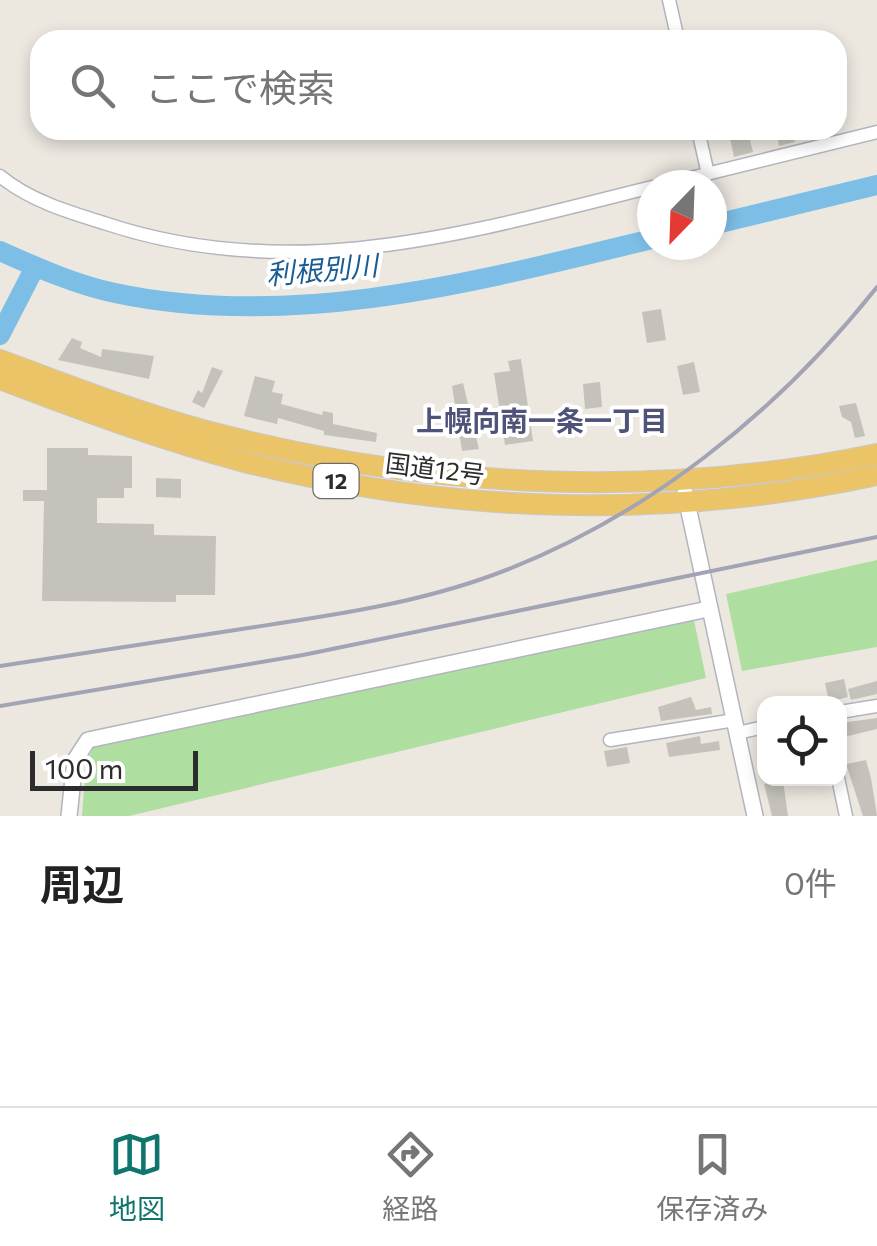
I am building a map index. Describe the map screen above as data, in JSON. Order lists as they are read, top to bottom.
{
  "streets": {
    "highway": ["国道12号", "12"]
  },
  "districts": ["上幌向南一条一丁目"],
  "water": ["利根別川"],
  "scale_bar": "100 m",
  "north": "bottom left",
  "page": {
    "search": "ここで検索",
    "scale": "100 m",
    "heading": ["周辺", "0件"],
    "nav": ["地図", "経路", "保存済み"]
  }
}
